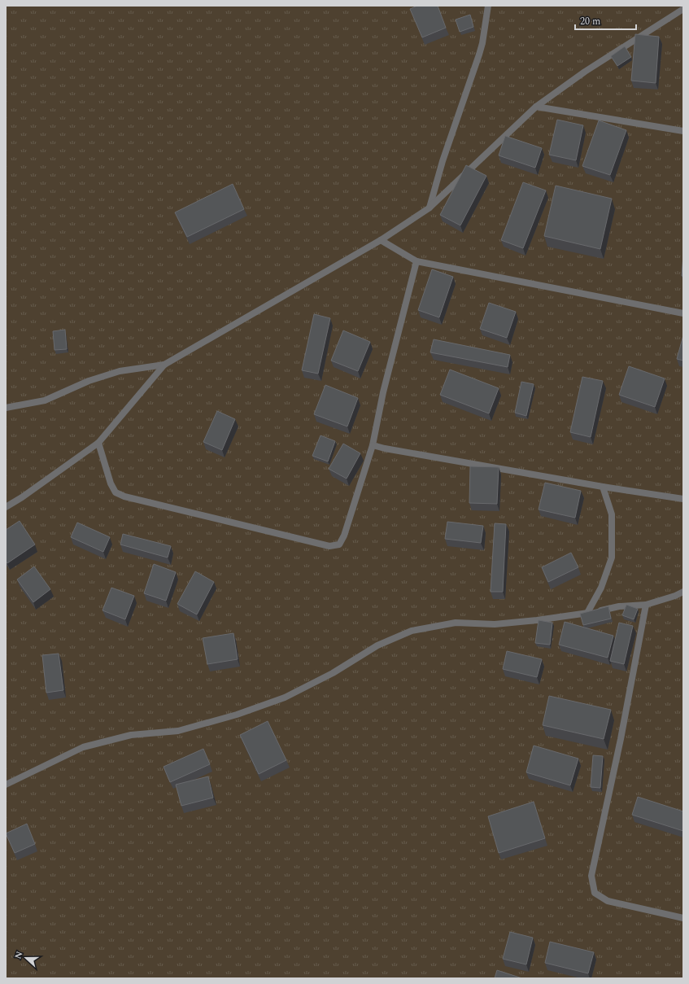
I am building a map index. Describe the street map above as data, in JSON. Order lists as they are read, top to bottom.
{
  "scale_bar": "20 m",
  "north": "left"
}
